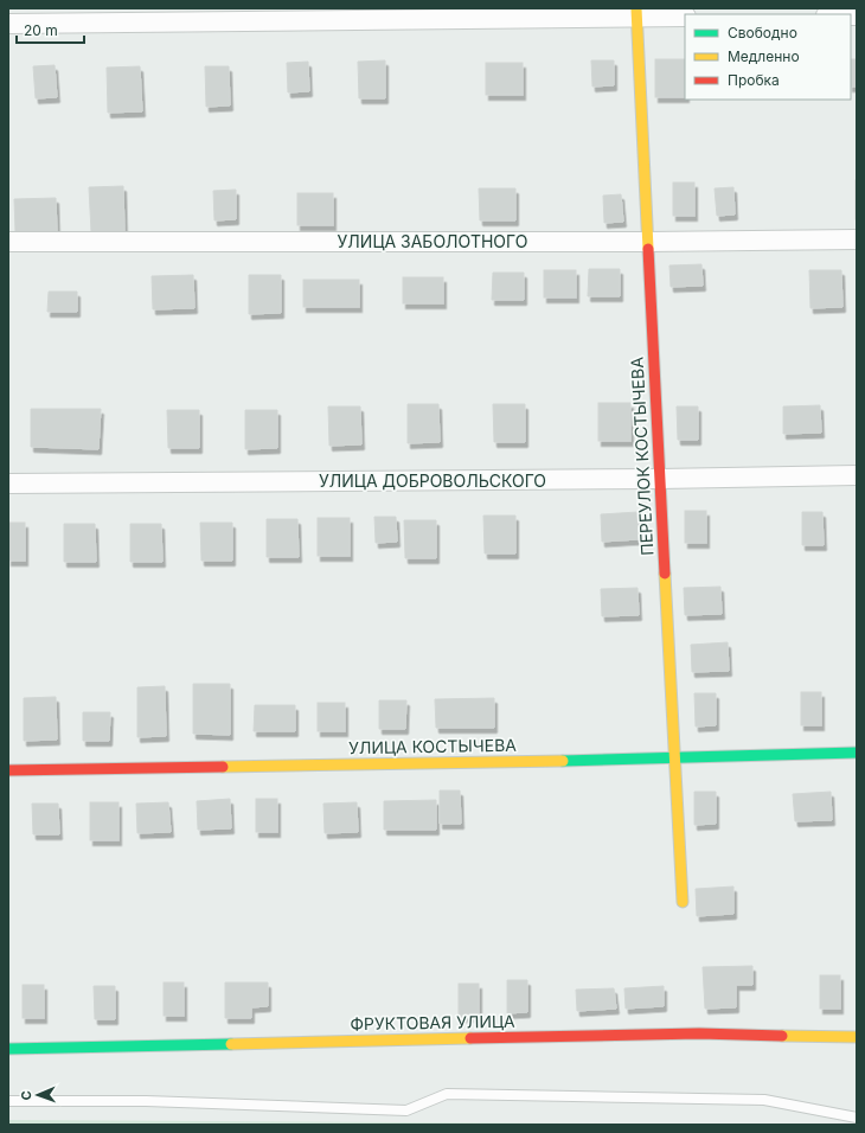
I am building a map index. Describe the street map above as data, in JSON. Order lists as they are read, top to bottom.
{
  "streets": {
    "street": [
      "УЛИЦА ЗАБОЛОТНОГО",
      "ПЕРЕУЛОК КОСТЫЧЕВА",
      "УЛИЦА ДОБРОВОЛЬСКОГО",
      "УЛИЦА КОСТЫЧЕВА",
      "ФРУКТОВАЯ УЛИЦА"
    ]
  },
  "crossings": [
    ["УЛИЦА ЗАБОЛОТНОГО", "ПЕРЕУЛОК КОСТЫЧЕВА"],
    ["ПЕРЕУЛОК КОСТЫЧЕВА", "УЛИЦА ДОБРОВОЛЬСКОГО"],
    ["ПЕРЕУЛОК КОСТЫЧЕВА", "УЛИЦА КОСТЫЧЕВА"]
  ],
  "legend": ["Свободно", "Медленно", "Пробка"],
  "scale_bar": "20 m",
  "north": "left"
}
